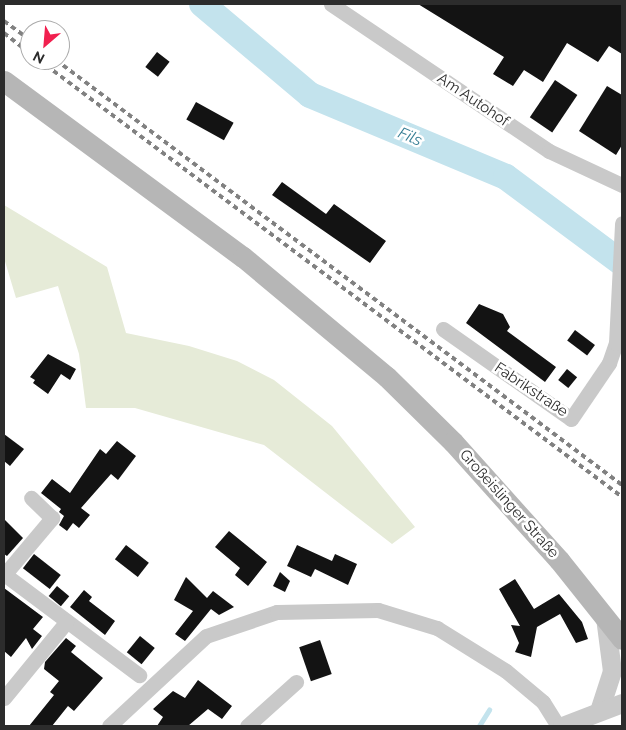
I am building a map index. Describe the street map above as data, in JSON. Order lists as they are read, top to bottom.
{
  "streets": {
    "main road": ["Großeislinger Straße"],
    "street": ["Am Autohof", "Fabrikstraße"]
  },
  "water": ["Fils"],
  "north": "bottom left"
}
